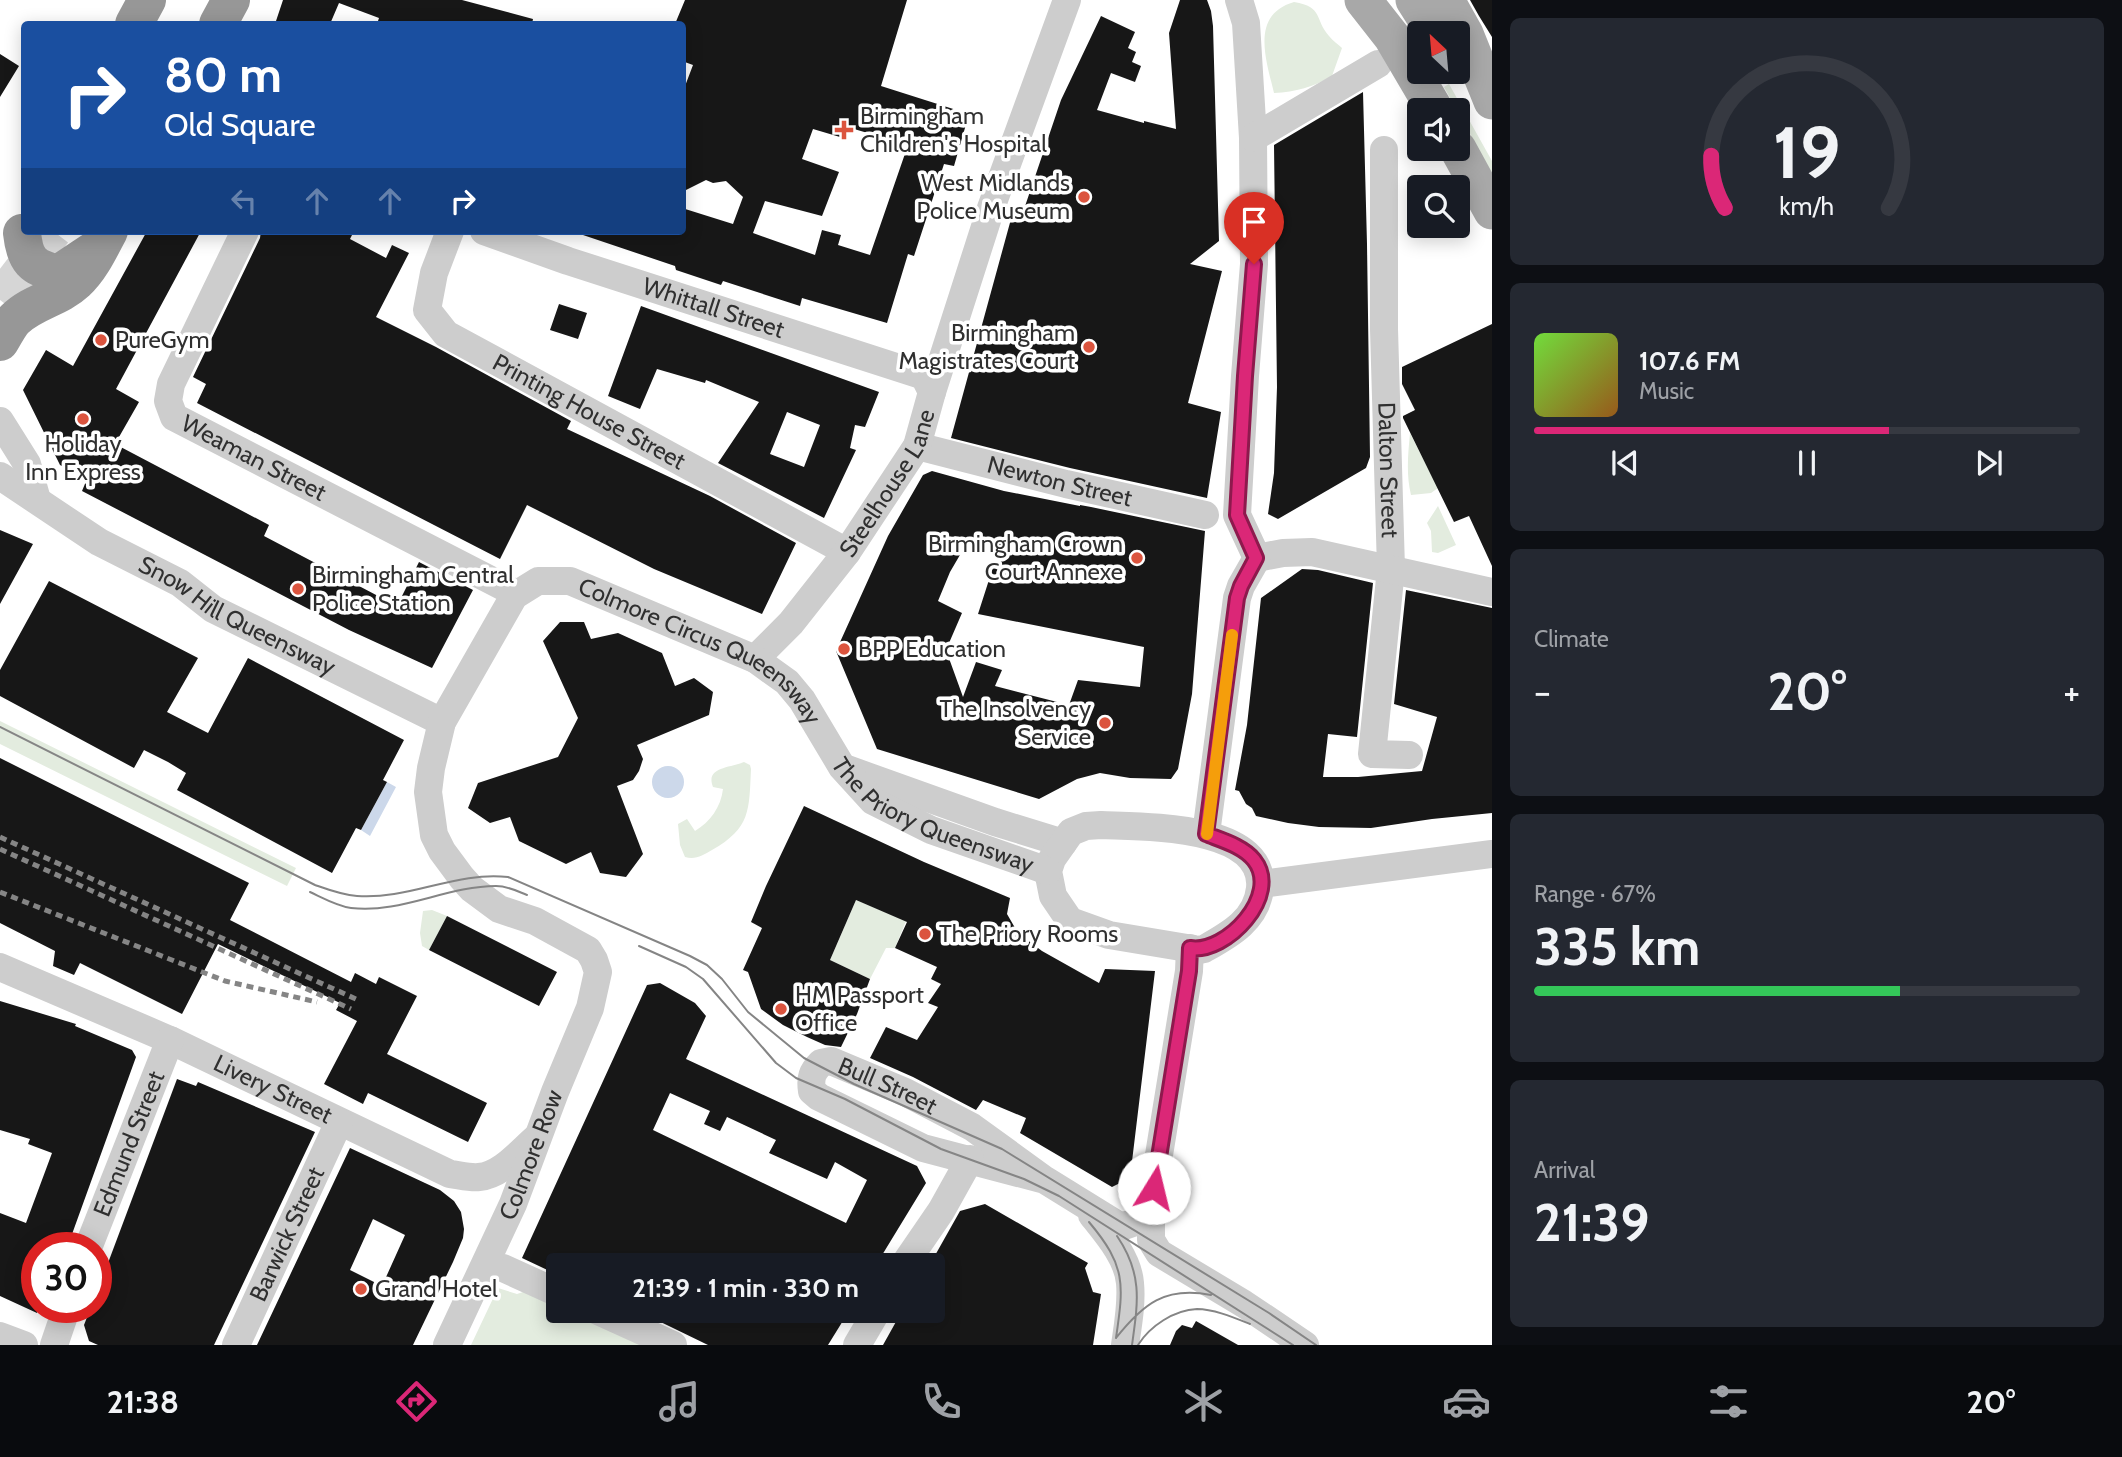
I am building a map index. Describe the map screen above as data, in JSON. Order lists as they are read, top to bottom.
{
  "streets": {
    "street": [
      "Whittall Street",
      "Printing House Street",
      "Weaman Street",
      "Dalton Street",
      "Steelhouse Lane",
      "Newton Street",
      "Snow Hill Queensway",
      "Colmore Circus Queensway",
      "The Priory Queensway",
      "Bull Street",
      "Livery Street",
      "Edmund Street",
      "Colmore Row",
      "Barwick Street"
    ]
  },
  "crossings": [
    ["Whittall Street", "Steelhouse Lane"],
    ["Printing House Street", "Steelhouse Lane"],
    ["Weaman Street", "Colmore Circus Queensway"],
    ["Steelhouse Lane", "Newton Street"],
    ["Steelhouse Lane", "Colmore Circus Queensway"],
    ["Snow Hill Queensway", "Colmore Row"],
    ["Colmore Circus Queensway", "The Priory Queensway"],
    ["Livery Street", "Edmund Street"],
    ["Livery Street", "Colmore Row"],
    ["Livery Street", "Barwick Street"]
  ],
  "places": {
    "health": ["Birmingham Children's Hospital"],
    "other": [
      "West Midlands Police Museum",
      "PureGym",
      "Birmingham Magistrates Court",
      "Holiday Inn Express",
      "Birmingham Crown Court Annexe",
      "Birmingham Central Police Station",
      "BPP Education",
      "The Insolvency Service",
      "The Priory Rooms",
      "HM Passport Office",
      "Grand Hotel"
    ]
  },
  "north": "top left",
  "page": {
    "turn": ["80 m", "Old Square"],
    "song": ["107.6 FM", "Music"],
    "tile": [
      "Climate",
      ["Range · 67%", "335 km"],
      ["Arrival", "21:39"]
    ],
    "heat": ["−", "20°", "+"],
    "limit": "30",
    "trip": "21:39 · 1 min · 330 m",
    "tabs": ["21:38", "20°"],
    "gauge": ["19", "km/h"]
  }
}
